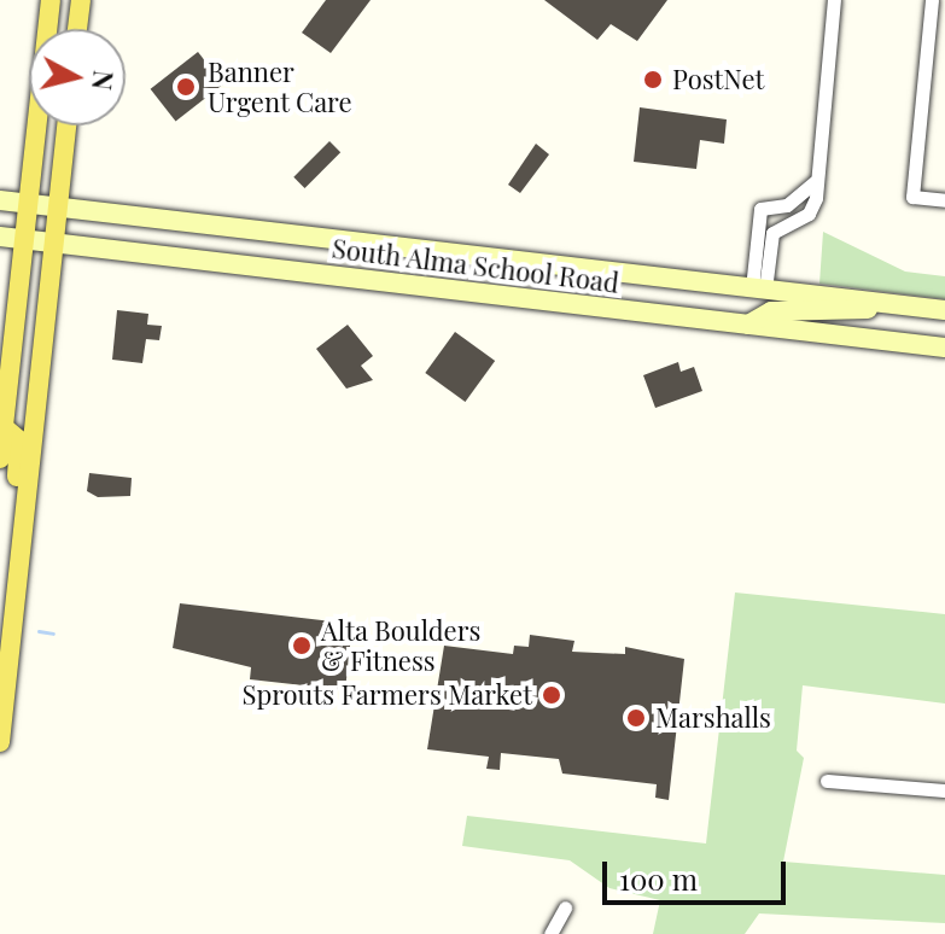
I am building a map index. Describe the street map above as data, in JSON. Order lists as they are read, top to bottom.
{
  "streets": {
    "main road": ["South Alma School Road"]
  },
  "places": [
    "PostNet",
    "Banner Urgent Care",
    "Alta Boulders & Fitness",
    "Sprouts Farmers Market",
    "Marshalls"
  ],
  "scale_bar": "100 m",
  "north": "right"
}
